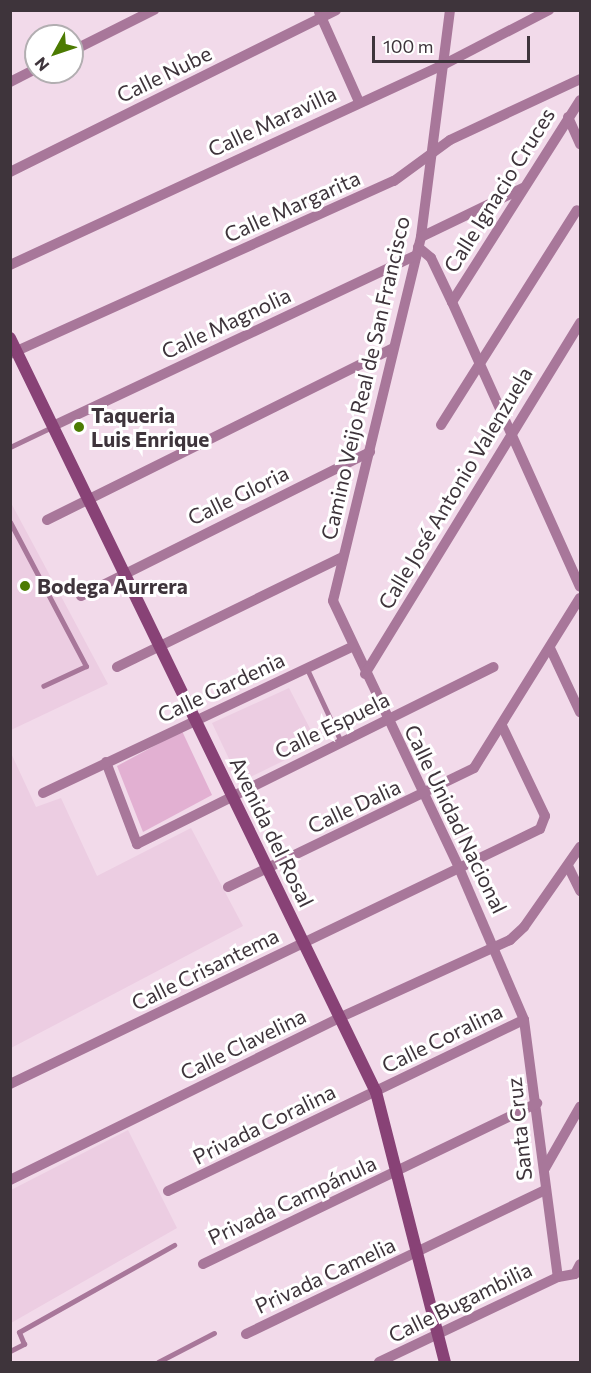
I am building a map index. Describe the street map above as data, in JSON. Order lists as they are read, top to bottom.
{
  "streets": {
    "street": [
      "Calle Nube",
      "Calle Maravilla",
      "Calle Ignacio Cruces",
      "Calle Margarita",
      "Calle Magnolia",
      "Camino Veijo Real de San Francisco",
      "Calle José Antonio Valenzuela",
      "Calle Gloria",
      "Calle Gardenia",
      "Calle Espuela",
      "Calle Dalia",
      "Calle Unidad Nacional",
      "Avenida del Rosal",
      "Calle Crisantema",
      "Calle Coralina",
      "Calle Clavelina",
      "Privada Coralina",
      "Santa Cruz",
      "Privada Campánula",
      "Privada Camelia",
      "Calle Bugambilia"
    ]
  },
  "crossings": [
    ["Calle Maravilla", "Camino Veijo Real de San Francisco"],
    ["Calle Ignacio Cruces", "Calle Magnolia"],
    ["Calle Margarita", "Camino Veijo Real de San Francisco"],
    ["Calle Margarita", "Avenida del Rosal"],
    ["Calle Magnolia", "Camino Veijo Real de San Francisco"],
    ["Calle Magnolia", "Avenida del Rosal"],
    ["Camino Veijo Real de San Francisco", "Calle Gloria"],
    ["Camino Veijo Real de San Francisco", "Calle Unidad Nacional"],
    ["Calle José Antonio Valenzuela", "Calle Unidad Nacional"],
    ["Calle Gloria", "Avenida del Rosal"],
    ["Calle Gardenia", "Calle Espuela"],
    ["Calle Gardenia", "Calle Unidad Nacional"],
    ["Calle Gardenia", "Avenida del Rosal"],
    ["Calle Espuela", "Calle Unidad Nacional"],
    ["Calle Espuela", "Avenida del Rosal"],
    ["Calle Dalia", "Calle Unidad Nacional"],
    ["Calle Dalia", "Avenida del Rosal"],
    ["Calle Dalia", "Calle Crisantema"],
    ["Calle Unidad Nacional", "Calle Crisantema"],
    ["Calle Unidad Nacional", "Calle Clavelina"],
    ["Calle Unidad Nacional", "Santa Cruz"],
    ["Avenida del Rosal", "Calle Crisantema"],
    ["Avenida del Rosal", "Calle Coralina"],
    ["Avenida del Rosal", "Calle Clavelina"],
    ["Avenida del Rosal", "Privada Coralina"],
    ["Avenida del Rosal", "Privada Campánula"],
    ["Avenida del Rosal", "Privada Camelia"],
    ["Avenida del Rosal", "Calle Bugambilia"],
    ["Calle Coralina", "Privada Coralina"],
    ["Calle Coralina", "Santa Cruz"],
    ["Calle Clavelina", "Santa Cruz"],
    ["Santa Cruz", "Privada Campánula"],
    ["Santa Cruz", "Privada Camelia"],
    ["Santa Cruz", "Calle Bugambilia"]
  ],
  "places": ["Taqueria Luis Enrique", "Bodega Aurrera"],
  "scale_bar": "100 m",
  "north": "bottom left"
}
